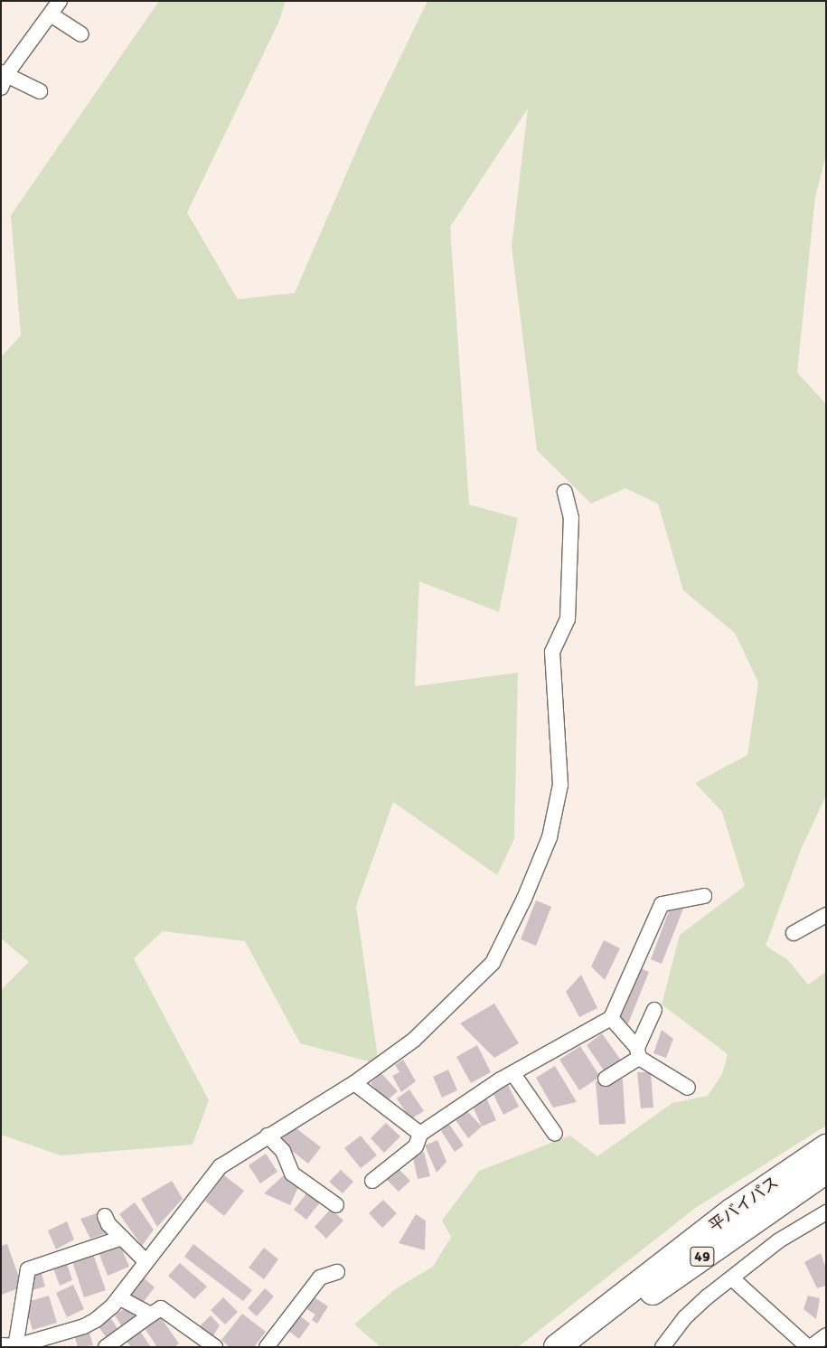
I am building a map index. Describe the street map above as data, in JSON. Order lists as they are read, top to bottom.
{
  "streets": {
    "highway": ["平バイパス", "49"]
  }
}
